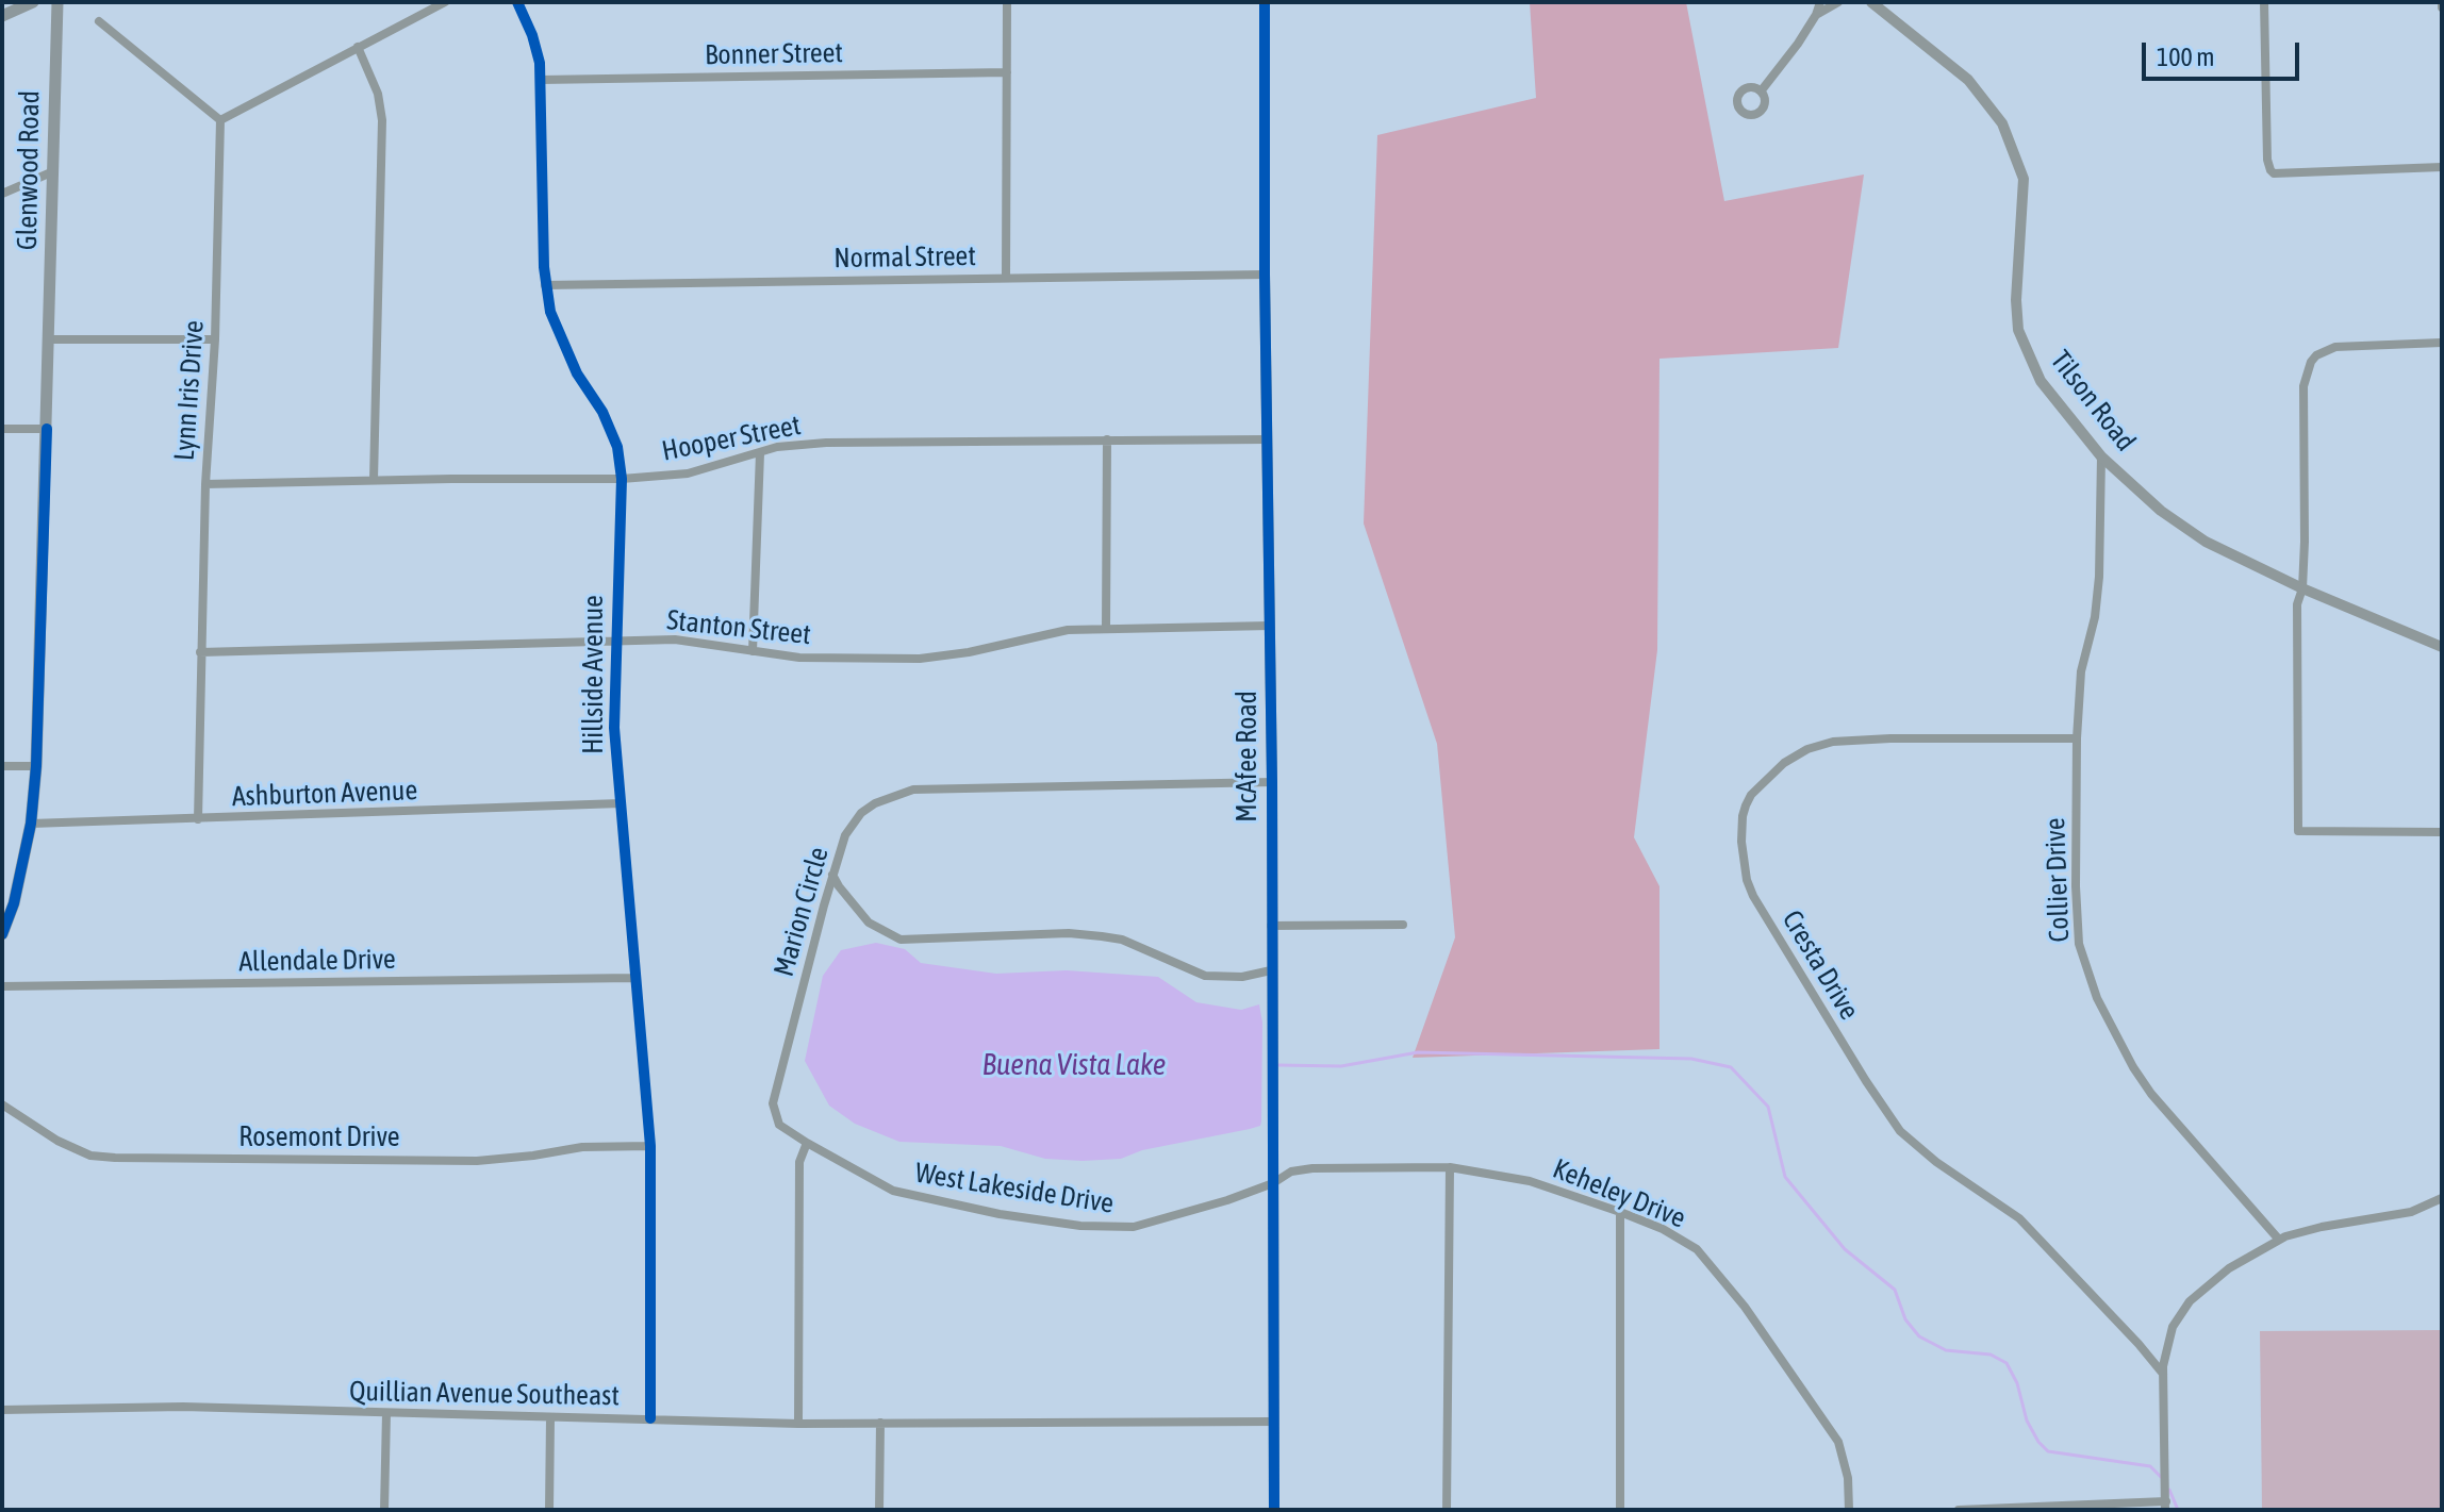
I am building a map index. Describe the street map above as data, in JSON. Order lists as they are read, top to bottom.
{
  "streets": {
    "main road": ["Glenwood Road"],
    "street": [
      "Bonner Street",
      "Normal Street",
      "Lynn Iris Drive",
      "Tilson Road",
      "Hooper Street",
      "Stanton Street",
      "Hillside Avenue",
      "McAfee Road",
      "Ashburton Avenue",
      "Collier Drive",
      "Marion Circle",
      "Allendale Drive",
      "Cresta Drive",
      "Rosemont Drive",
      "West Lakeside Drive",
      "Keheley Drive",
      "Quillian Avenue Southeast"
    ]
  },
  "crossings": [
    ["Bonner Street", "Hillside Avenue"],
    ["Glenwood Road", "Ashburton Avenue"],
    ["Normal Street", "Hillside Avenue"],
    ["Normal Street", "McAfee Road"],
    ["Lynn Iris Drive", "Hooper Street"],
    ["Lynn Iris Drive", "Stanton Street"],
    ["Lynn Iris Drive", "Ashburton Avenue"],
    ["Tilson Road", "Collier Drive"],
    ["Hooper Street", "Hillside Avenue"],
    ["Hooper Street", "McAfee Road"],
    ["Stanton Street", "Hillside Avenue"],
    ["Stanton Street", "McAfee Road"],
    ["Hillside Avenue", "Ashburton Avenue"],
    ["Hillside Avenue", "Allendale Drive"],
    ["Hillside Avenue", "Rosemont Drive"],
    ["Hillside Avenue", "Quillian Avenue Southeast"],
    ["McAfee Road", "Marion Circle"],
    ["McAfee Road", "West Lakeside Drive"],
    ["McAfee Road", "Keheley Drive"],
    ["McAfee Road", "Quillian Avenue Southeast"],
    ["Collier Drive", "Cresta Drive"],
    ["Marion Circle", "West Lakeside Drive"],
    ["West Lakeside Drive", "Keheley Drive"]
  ],
  "water": ["Buena Vista Lake"],
  "scale_bar": "100 m"
}
